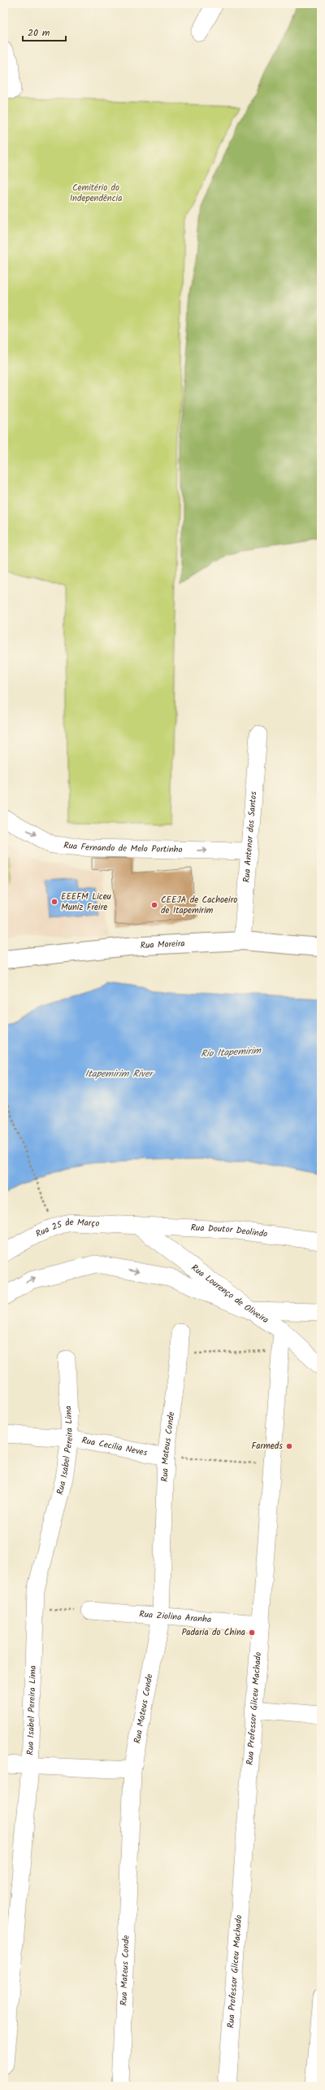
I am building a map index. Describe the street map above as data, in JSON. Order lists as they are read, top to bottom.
{
  "streets": {
    "main road": ["Rua Moreira"],
    "street": [
      "Rua Antenor dos Santos",
      "Rua Fernando de Melo Portinho",
      "Rua 25 de Março",
      "Rua Doutor Deolindo",
      "Rua Lourenço de Oliveira",
      "Rua Mateus Conde",
      "Rua Cecilia Neves",
      "Rua Isabel Pereira Lima",
      "Rua Ziolina Aranha",
      "Rua Professor Gliceu Machado"
    ]
  },
  "crossings": [
    ["Rua Antenor dos Santos", "Rua Fernando de Melo Portinho"],
    ["Rua Antenor dos Santos", "Rua Moreira"],
    ["Rua 25 de Março", "Rua Doutor Deolindo"],
    ["Rua 25 de Março", "Rua Lourenço de Oliveira"],
    ["Rua Doutor Deolindo", "Rua Lourenço de Oliveira"],
    ["Rua Lourenço de Oliveira", "Rua Professor Gliceu Machado"],
    ["Rua Mateus Conde", "Rua Cecilia Neves"],
    ["Rua Mateus Conde", "Rua Ziolina Aranha"],
    ["Rua Cecilia Neves", "Rua Isabel Pereira Lima"],
    ["Rua Ziolina Aranha", "Rua Professor Gliceu Machado"]
  ],
  "one_way": ["Rua Fernando de Melo Portinho"],
  "water": ["Rio Itapemirim", "Itapemirim River"],
  "parks": ["Cemitério do Independência"],
  "places": [
    "EEEFM Liceu Muniz Freire",
    "CEEJA de Cachoeiro de Itapemirim",
    "Farmeds",
    "Padaria do China"
  ],
  "scale_bar": "20 m"
}
